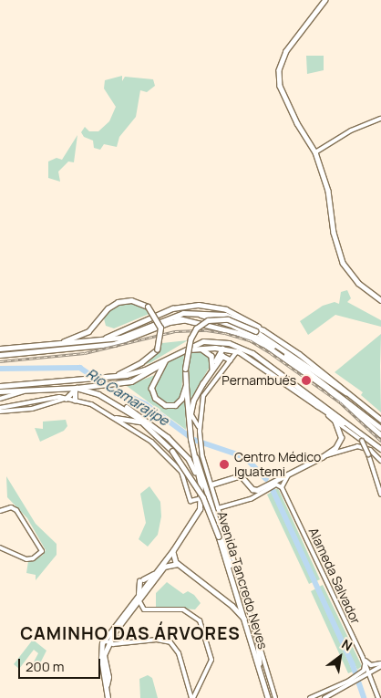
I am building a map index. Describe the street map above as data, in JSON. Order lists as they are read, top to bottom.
{
  "streets": {
    "main road": ["Avenida Tancredo Neves"],
    "street": ["Alameda Salvador"]
  },
  "districts": ["CAMINHO DAS ÁRVORES"],
  "water": ["Rio Camarajipe"],
  "places": ["Pernambués", "Centro Médico Iguatemi"],
  "scale_bar": "200 m",
  "north": "top right"
}
